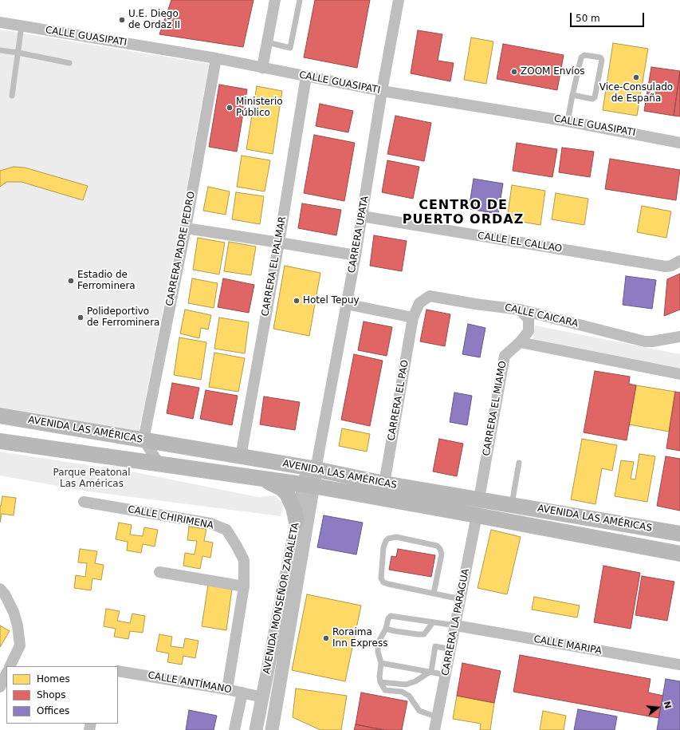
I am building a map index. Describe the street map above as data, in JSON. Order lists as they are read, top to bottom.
{
  "streets": {
    "main road": ["AVENIDA LAS AMÉRICAS"],
    "street": [
      "CALLE GUASIPATI",
      "CARRERA UPATA",
      "CALLE EL CALLAO",
      "CARRERA PADRE PEDRO",
      "CARRERA EL PALMAR",
      "CALLE CAICARA",
      "CARRERA EL PAO",
      "CARRERA EL MIAMO",
      "CALLE CHIRIMENA",
      "AVENIDA MONSEÑOR ZABALETA",
      "CARRERA LA PARAGUA",
      "CALLE MARIPA",
      "CALLE ANTÍMANO"
    ]
  },
  "crossings": [
    ["CALLE GUASIPATI", "CARRERA UPATA"],
    ["CALLE GUASIPATI", "CARRERA PADRE PEDRO"],
    ["CALLE GUASIPATI", "CARRERA EL PALMAR"],
    ["CARRERA UPATA", "CALLE EL CALLAO"],
    ["CARRERA UPATA", "AVENIDA LAS AMÉRICAS"],
    ["CARRERA UPATA", "AVENIDA MONSEÑOR ZABALETA"],
    ["CARRERA PADRE PEDRO", "AVENIDA LAS AMÉRICAS"],
    ["CARRERA EL PALMAR", "AVENIDA LAS AMÉRICAS"],
    ["CALLE CAICARA", "CARRERA EL PAO"],
    ["CALLE CAICARA", "CARRERA EL MIAMO"],
    ["CARRERA EL PAO", "AVENIDA LAS AMÉRICAS"],
    ["CARRERA EL MIAMO", "AVENIDA LAS AMÉRICAS"],
    ["AVENIDA LAS AMÉRICAS", "AVENIDA MONSEÑOR ZABALETA"],
    ["AVENIDA LAS AMÉRICAS", "CARRERA LA PARAGUA"],
    ["CALLE CHIRIMENA", "CALLE ANTÍMANO"],
    ["AVENIDA MONSEÑOR ZABALETA", "CALLE ANTÍMANO"],
    ["CARRERA LA PARAGUA", "CALLE MARIPA"]
  ],
  "districts": ["CENTRO DE PUERTO ORDAZ"],
  "parks": ["Parque Peatonal Las Américas"],
  "places": [
    "U.E. Diego de Ordaz II",
    "ZOOM Envíos",
    "Vice-Consulado de España",
    "Ministerio Público",
    "Estadio de Ferrominera",
    "Hotel Tepuy",
    "Polideportivo de Ferrominera",
    "Roraima Inn Express"
  ],
  "legend": ["Homes", "Shops", "Offices"],
  "scale_bar": "50 m",
  "north": "right"
}
